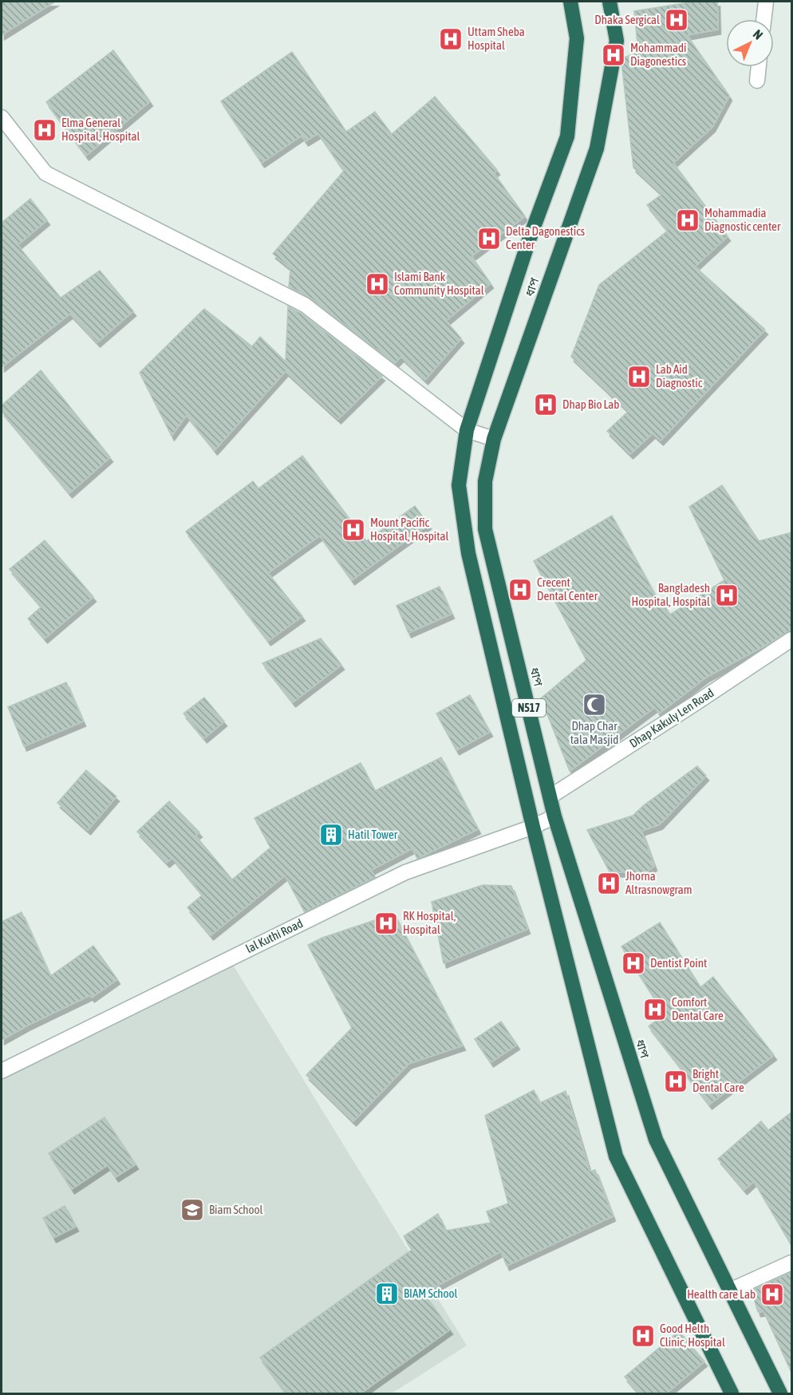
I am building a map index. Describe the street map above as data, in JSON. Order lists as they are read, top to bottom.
{
  "streets": {
    "highway": ["ধাপ", "N517"],
    "street": ["Dhap Kakuly Len Road", "lal Kuthi Road"]
  },
  "crossings": [
    ["ধাপ", "Dhap Kakuly Len Road"],
    ["ধাপ", "lal Kuthi Road"]
  ],
  "places": {
    "hospital": [
      "Dhaka Sergical",
      "Uttam Sheba Hospital",
      "Mohammadi Diagonestics",
      "Elma General Hospital, Hospital",
      "Mohammadia Diagnostic center",
      "Delta Dagonestics Center",
      "Islami Bank Community Hospital",
      "Lab Aid Diagnostic",
      "Dhap Bio Lab",
      "Mount Pacific Hospital, Hospital",
      "Crecent Dental Center",
      "Bangladesh Hospital, Hospital",
      "Jhorna Altrasnowgram",
      "RK Hospital, Hospital",
      "Dentist Point",
      "Comfort Dental Care",
      "Bright Dental Care",
      "Health care Lab",
      "Good Helth Clinic, Hospital"
    ],
    "mosque": ["Dhap Char tala Masjid"],
    "building": ["Hatil Tower", "BIAM School"],
    "school or university": ["Biam School"]
  },
  "north": "top right"
}
